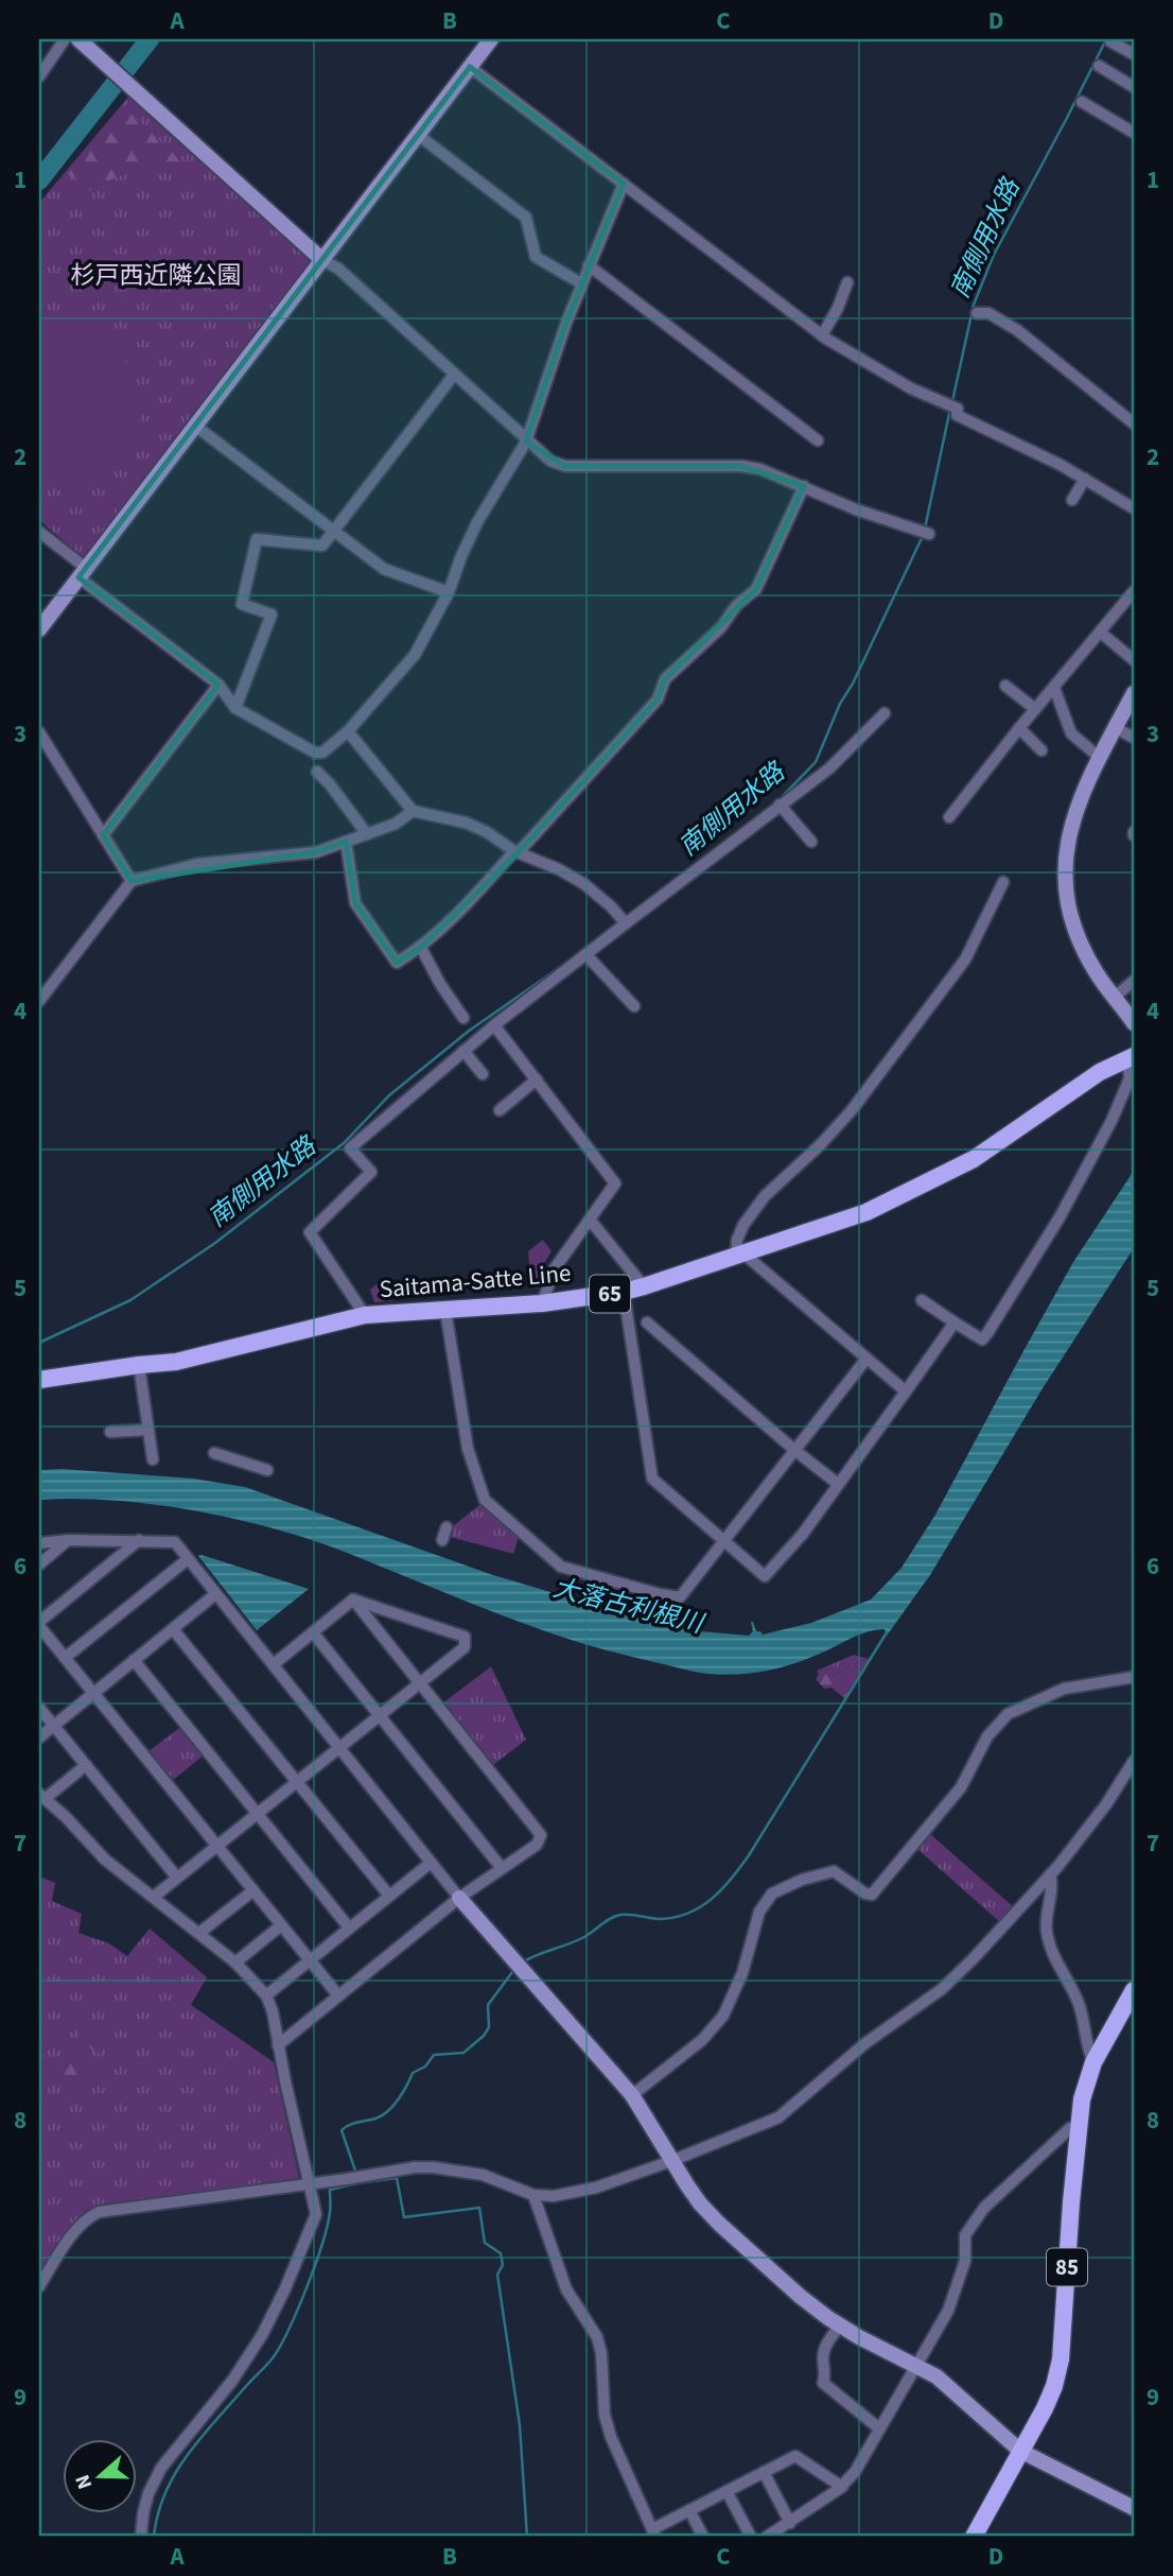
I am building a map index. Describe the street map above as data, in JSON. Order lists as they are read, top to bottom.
{
  "streets": {
    "main road": ["Saitama-Satte Line", "65", "85"]
  },
  "water": ["南側用水路", "大落古利根川"],
  "parks": ["杉戸西近隣公園"],
  "north": "left",
  "grid": {
    "columns": [
      "A",
      "B",
      "C",
      "D"
    ],
    "rows": [
      "1",
      "2",
      "3",
      "4",
      "5",
      "6",
      "7",
      "8",
      "9"
    ]
  }
}
